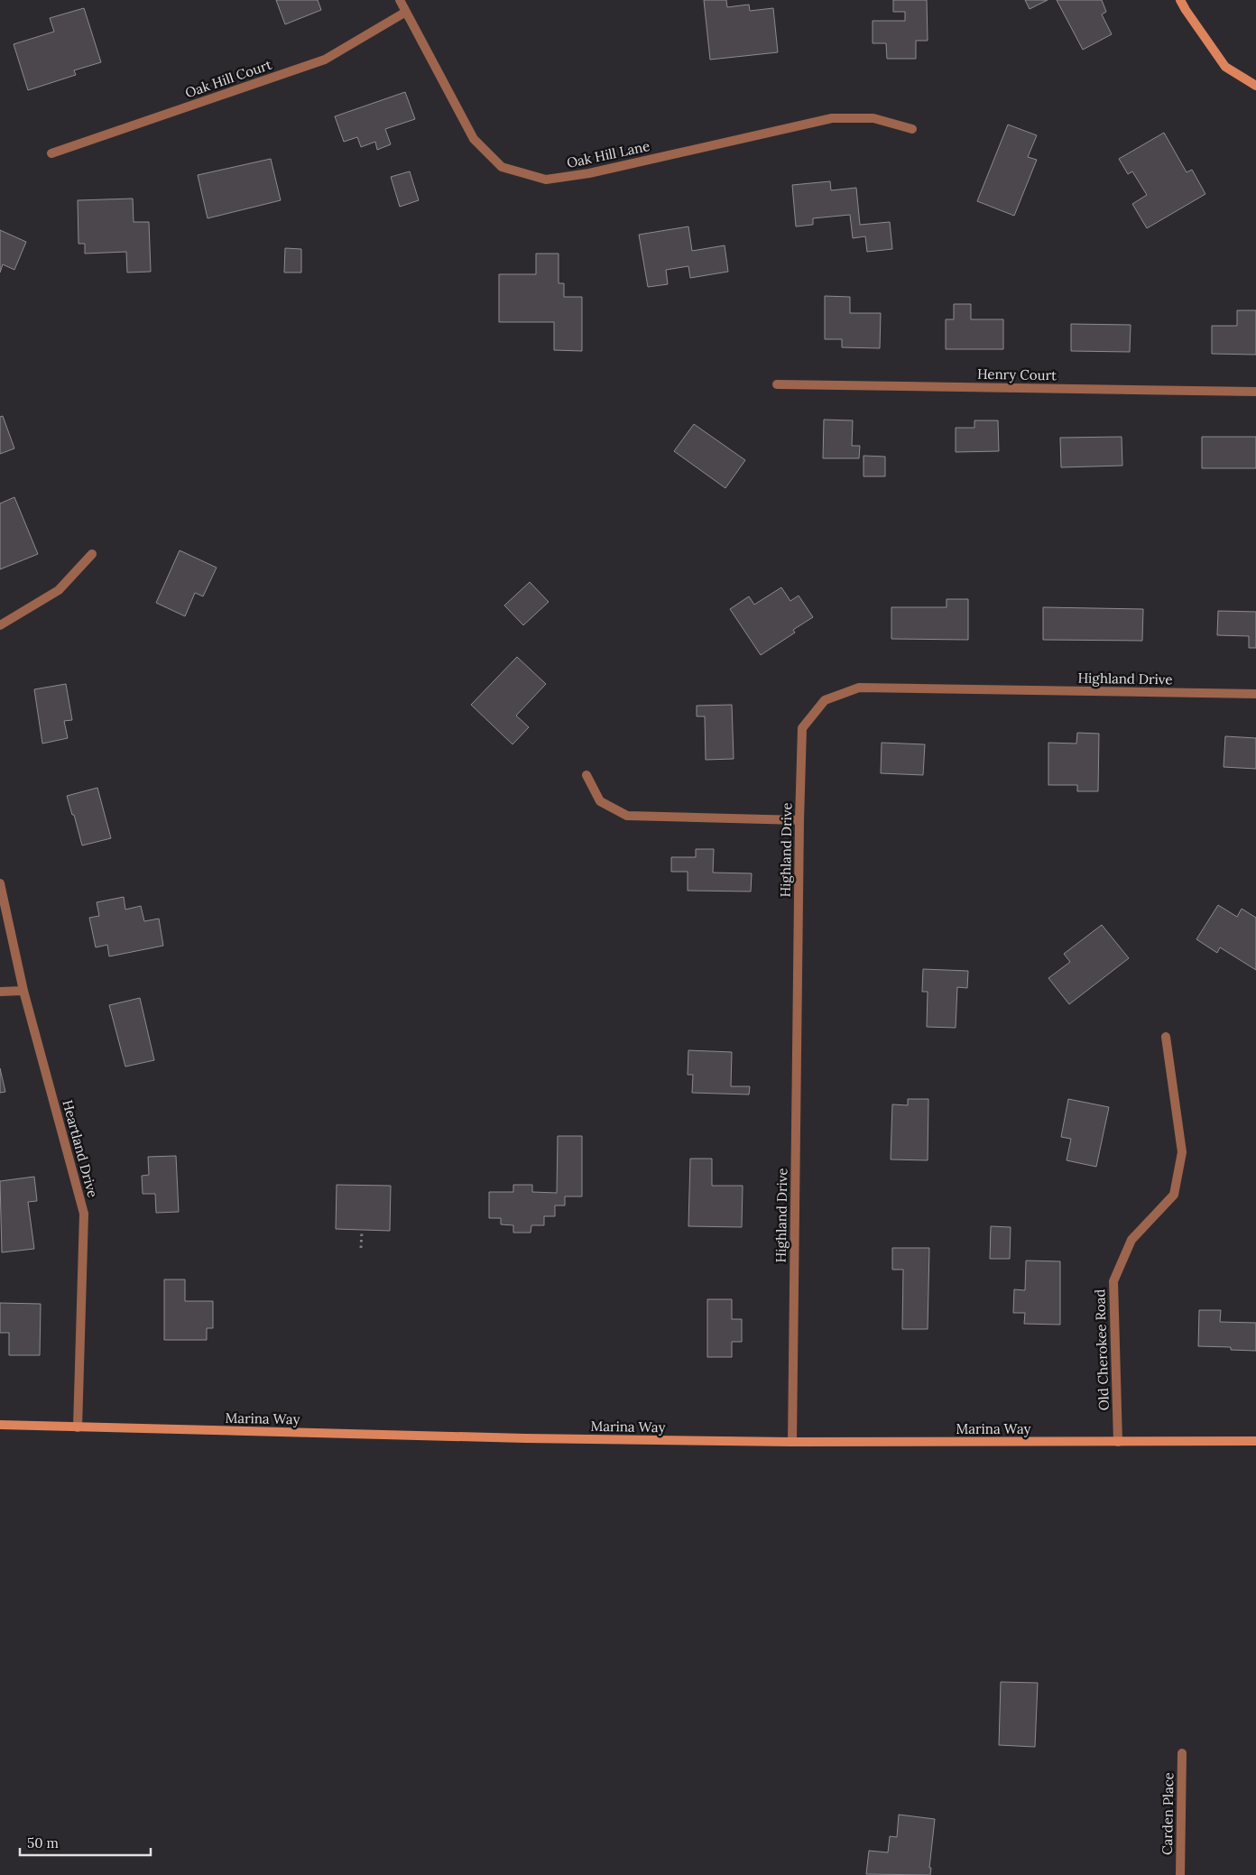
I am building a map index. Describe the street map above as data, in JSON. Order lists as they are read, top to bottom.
{
  "streets": {
    "street": [
      "Oak Hill Court",
      "Oak Hill Lane",
      "Henry Court",
      "Highland Drive",
      "Heartland Drive",
      "Old Cherokee Road",
      "Marina Way",
      "Carden Place"
    ]
  },
  "crossings": [
    ["Oak Hill Court", "Oak Hill Lane"],
    ["Highland Drive", "Marina Way"],
    ["Heartland Drive", "Marina Way"],
    ["Old Cherokee Road", "Marina Way"]
  ],
  "scale_bar": "50 m"
}
